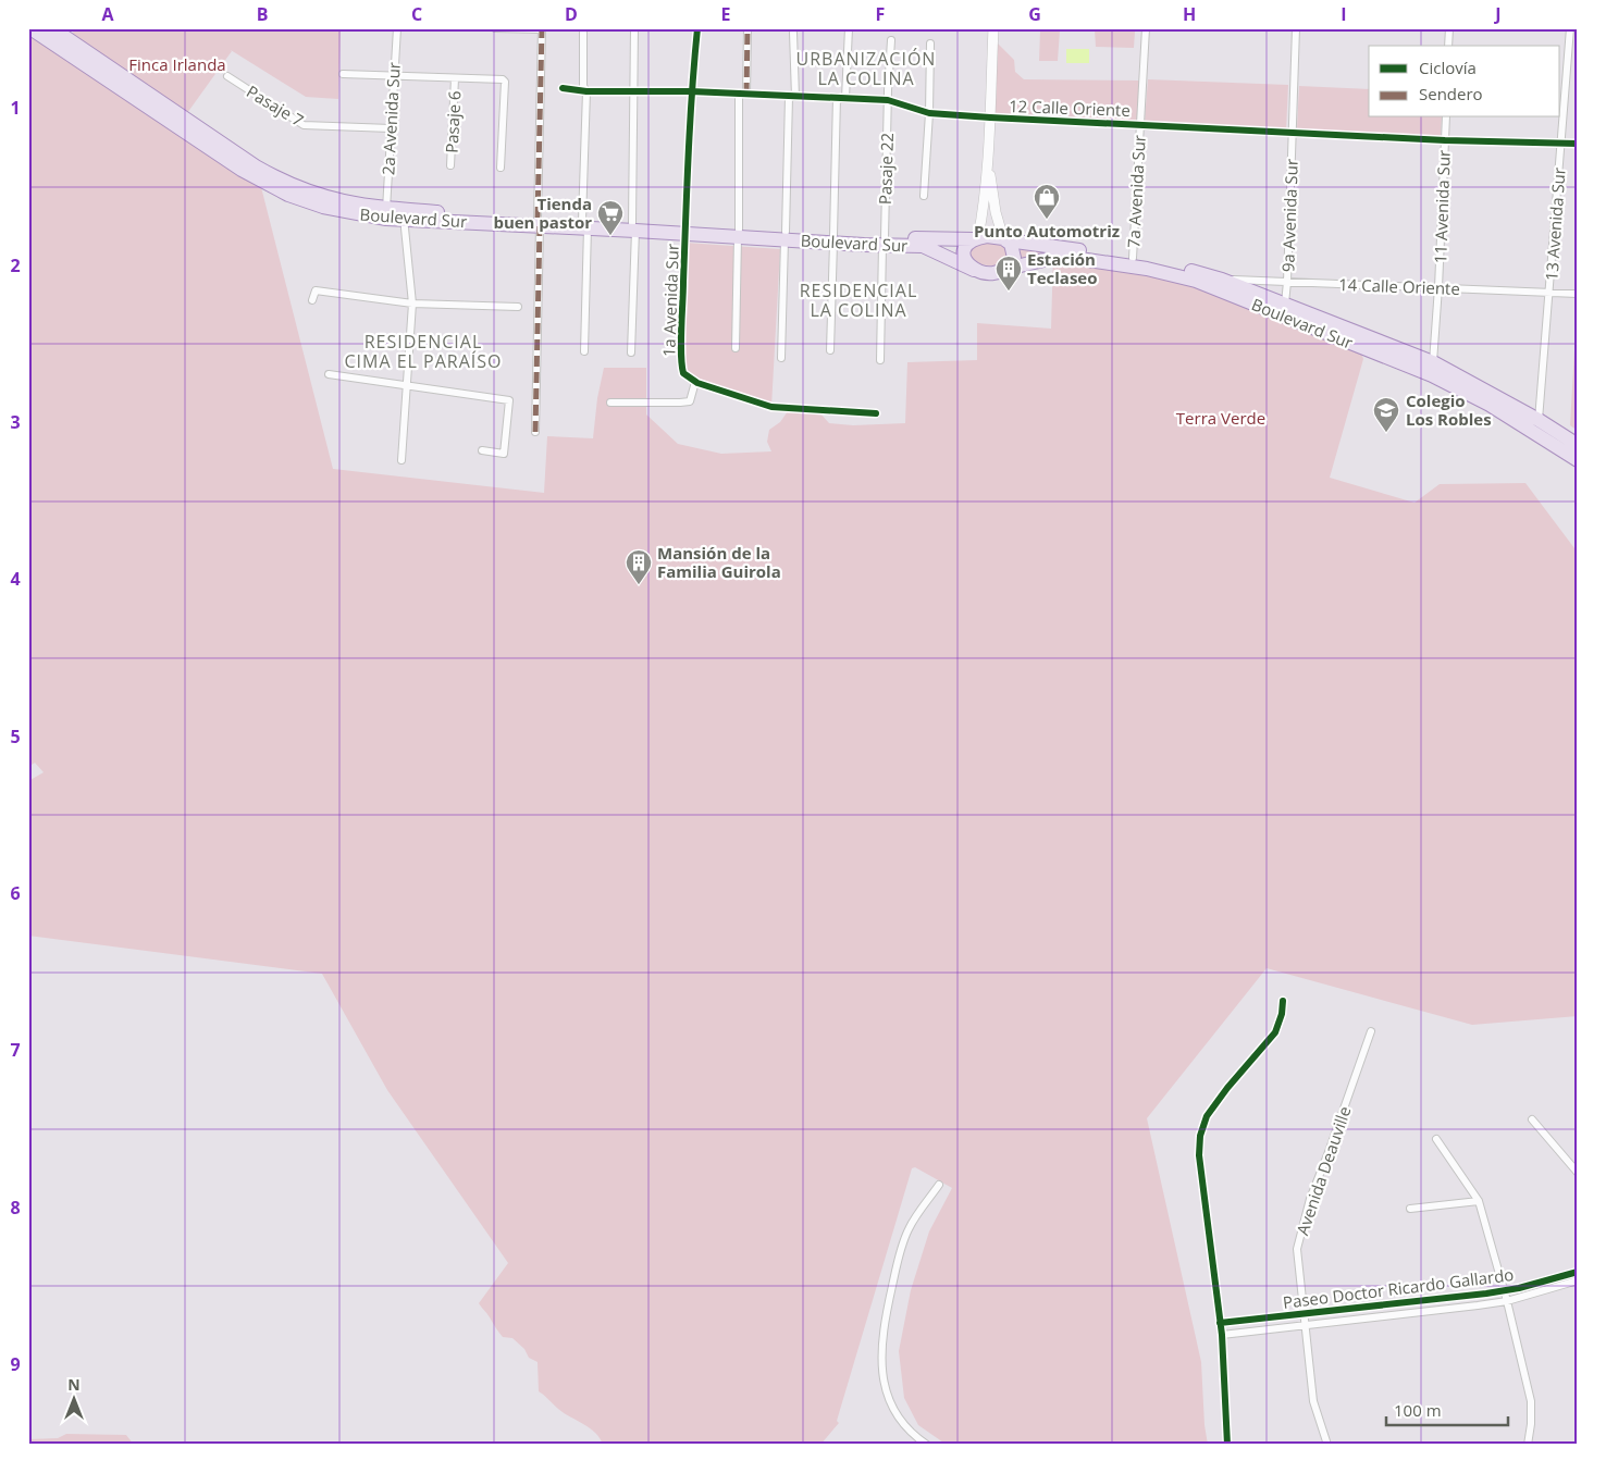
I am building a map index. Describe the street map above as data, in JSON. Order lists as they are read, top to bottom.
{
  "streets": {
    "highway": ["Boulevard Sur"],
    "street": [
      "Pasaje 7",
      "12 Calle Oriente",
      "2a Avenida Sur",
      "Pasaje 6",
      "Pasaje 22",
      "7a Avenida Sur",
      "11 Avenida Sur",
      "9a Avenida Sur",
      "13 Avenida Sur",
      "14 Calle Oriente",
      "1a Avenida Sur",
      "Avenida Deauville",
      "Paseo Doctor Ricardo Gallardo"
    ]
  },
  "crossings": [
    ["Pasaje 7", "2a Avenida Sur"],
    ["12 Calle Oriente", "Pasaje 22"],
    ["12 Calle Oriente", "7a Avenida Sur"],
    ["12 Calle Oriente", "11 Avenida Sur"],
    ["12 Calle Oriente", "9a Avenida Sur"],
    ["12 Calle Oriente", "13 Avenida Sur"],
    ["12 Calle Oriente", "1a Avenida Sur"],
    ["2a Avenida Sur", "Pasaje 6"],
    ["2a Avenida Sur", "Boulevard Sur"],
    ["Pasaje 22", "Boulevard Sur"],
    ["7a Avenida Sur", "Boulevard Sur"],
    ["11 Avenida Sur", "Boulevard Sur"],
    ["11 Avenida Sur", "14 Calle Oriente"],
    ["9a Avenida Sur", "Boulevard Sur"],
    ["9a Avenida Sur", "14 Calle Oriente"],
    ["Boulevard Sur", "13 Avenida Sur"],
    ["Boulevard Sur", "14 Calle Oriente"],
    ["Boulevard Sur", "1a Avenida Sur"],
    ["13 Avenida Sur", "14 Calle Oriente"],
    ["Avenida Deauville", "Paseo Doctor Ricardo Gallardo"]
  ],
  "districts": ["URBANIZACIÓN LA COLINA", "RESIDENCIAL LA COLINA", "RESIDENCIAL CIMA EL PARAÍSO"],
  "parks": ["Finca Irlanda", "Terra Verde"],
  "places": {
    "shop": ["Punto Automotriz"],
    "supermarket": ["Tienda buen pastor"],
    "building": ["Estación Teclaseo", "Mansión de la Familia Guirola"],
    "school or university": ["Colegio Los Robles"]
  },
  "legend": ["Ciclovía", "Sendero"],
  "scale_bar": "100 m",
  "north": "top",
  "grid": {
    "columns": [
      "A",
      "B",
      "C",
      "D",
      "E",
      "F",
      "G",
      "H",
      "I",
      "J"
    ],
    "rows": [
      "1",
      "2",
      "3",
      "4",
      "5",
      "6",
      "7",
      "8",
      "9"
    ]
  }
}
